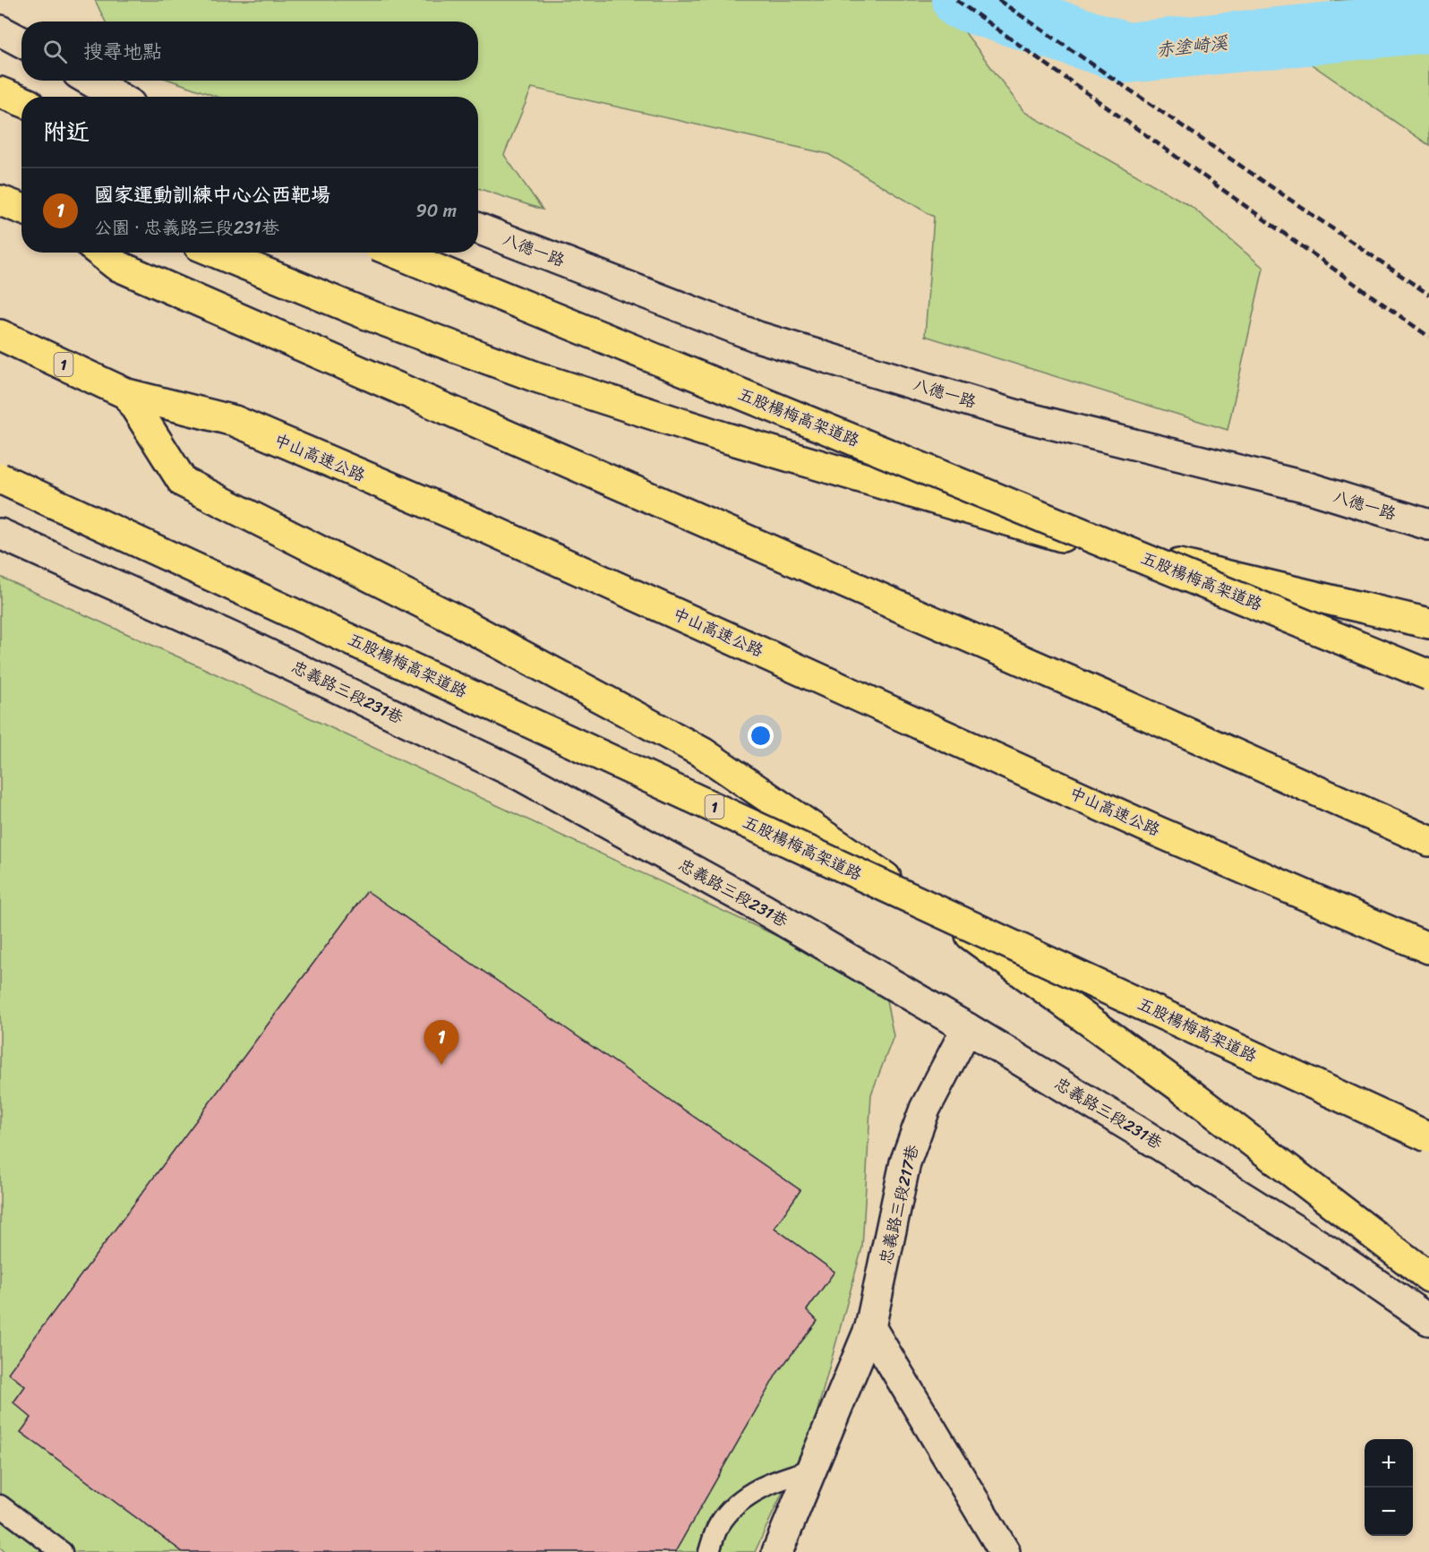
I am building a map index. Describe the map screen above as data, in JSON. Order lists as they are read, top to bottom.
{
  "streets": {
    "highway": ["1", "五股楊梅高架道路", "中山高速公路"],
    "street": ["八德一路", "忠義路三段231巷", "忠義路三段217巷"]
  },
  "crossings": [
    ["忠義路三段231巷", "忠義路三段217巷"]
  ],
  "water": ["赤塗崎溪"],
  "page": {
    "search": "搜尋地點",
    "heading": "附近",
    "list": [
      {
        "mark": "1",
        "name": "國家運動訓練中心公西靶場",
        "note": "公園 · 忠義路三段231巷",
        "value": "90 m"
      }
    ],
    "pins": "1",
    "map_buttons": ["+", "−"]
  }
}
